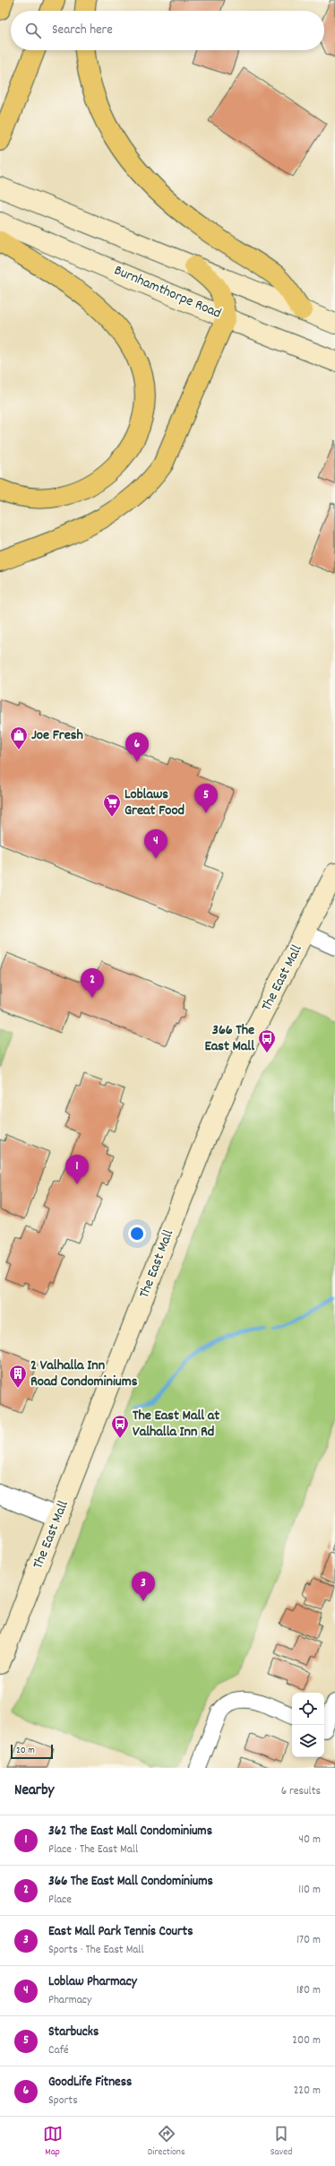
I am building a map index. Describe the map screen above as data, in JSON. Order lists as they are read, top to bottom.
{
  "streets": {
    "main road": ["Burnhamthorpe Road", "The East Mall"]
  },
  "places": {
    "shop": ["Joe Fresh"],
    "supermarket": ["Loblaws Great Food"],
    "bus stop": ["366 The East Mall", "The East Mall at Valhalla Inn Rd"],
    "building": ["2 Valhalla Inn Road Condominiums"]
  },
  "scale_bar": "20 m",
  "page": {
    "search": "Search here",
    "pins": [
      "6",
      "5",
      "4",
      "2",
      "1",
      "3"
    ],
    "scale": "20 m",
    "heading": ["Nearby", "6 results"],
    "list": [
      {
        "mark": "1",
        "name": "362 The East Mall Condominiums",
        "note": "Place · The East Mall",
        "value": "40 m"
      },
      {
        "mark": "2",
        "name": "366 The East Mall Condominiums",
        "note": "Place",
        "value": "110 m"
      },
      {
        "mark": "3",
        "name": "East Mall Park Tennis Courts",
        "note": "Sports · The East Mall",
        "value": "170 m"
      },
      {
        "mark": "4",
        "name": "Loblaw Pharmacy",
        "note": "Pharmacy",
        "value": "180 m"
      },
      {
        "mark": "5",
        "name": "Starbucks",
        "note": "Café",
        "value": "200 m"
      },
      {
        "mark": "6",
        "name": "GoodLife Fitness",
        "note": "Sports",
        "value": "220 m"
      }
    ],
    "nav": ["Map", "Directions", "Saved"]
  }
}
